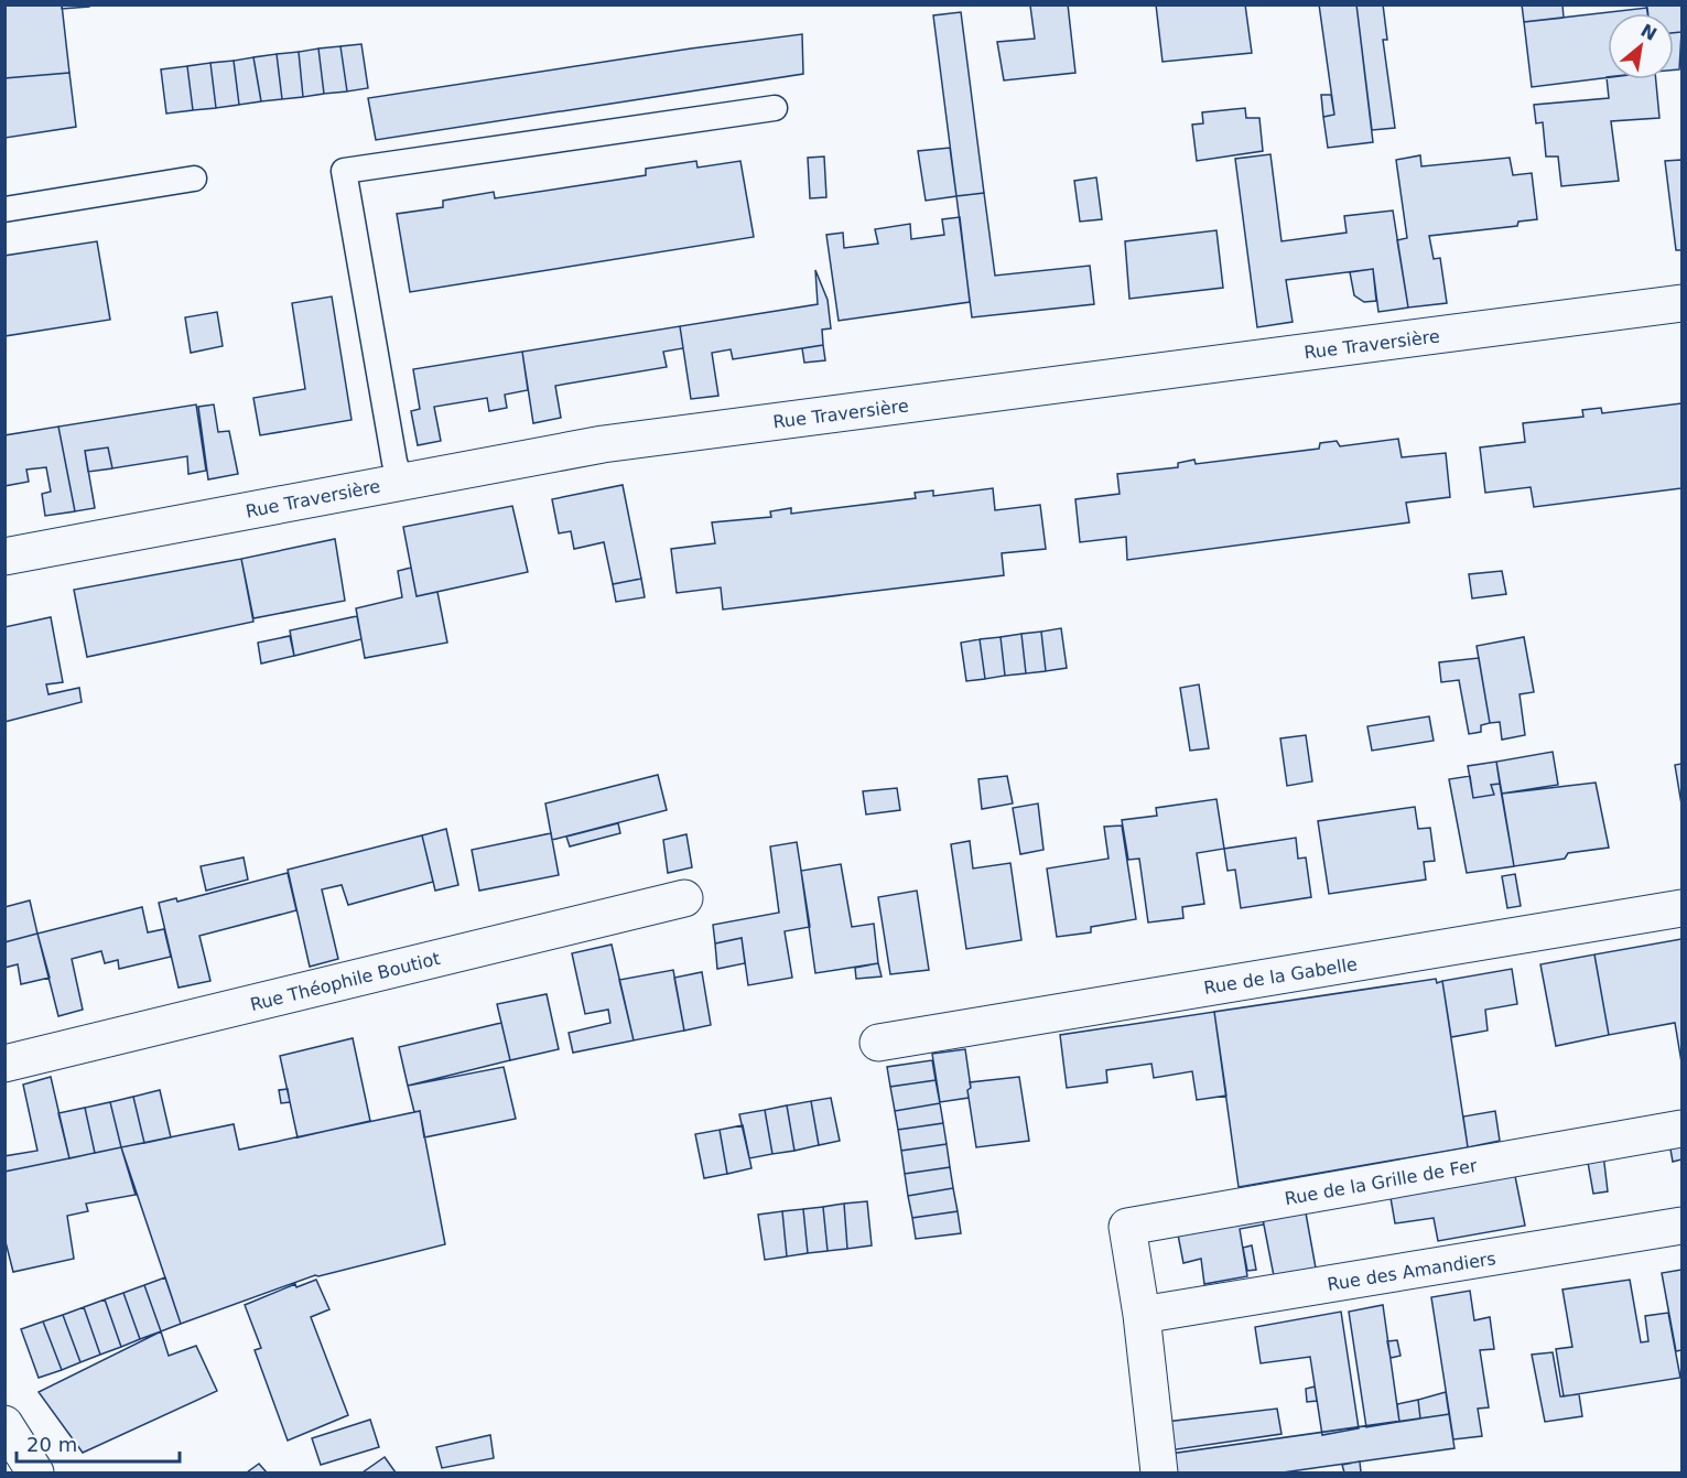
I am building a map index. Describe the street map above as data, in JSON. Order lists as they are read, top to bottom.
{
  "streets": {
    "street": [
      "Rue Traversière",
      "Rue de la Gabelle",
      "Rue Théophile Boutiot",
      "Rue de la Grille de Fer",
      "Rue des Amandiers"
    ]
  },
  "crossings": [
    ["Rue de la Grille de Fer", "Rue des Amandiers"]
  ],
  "scale_bar": "20 m",
  "north": "top right"
}
